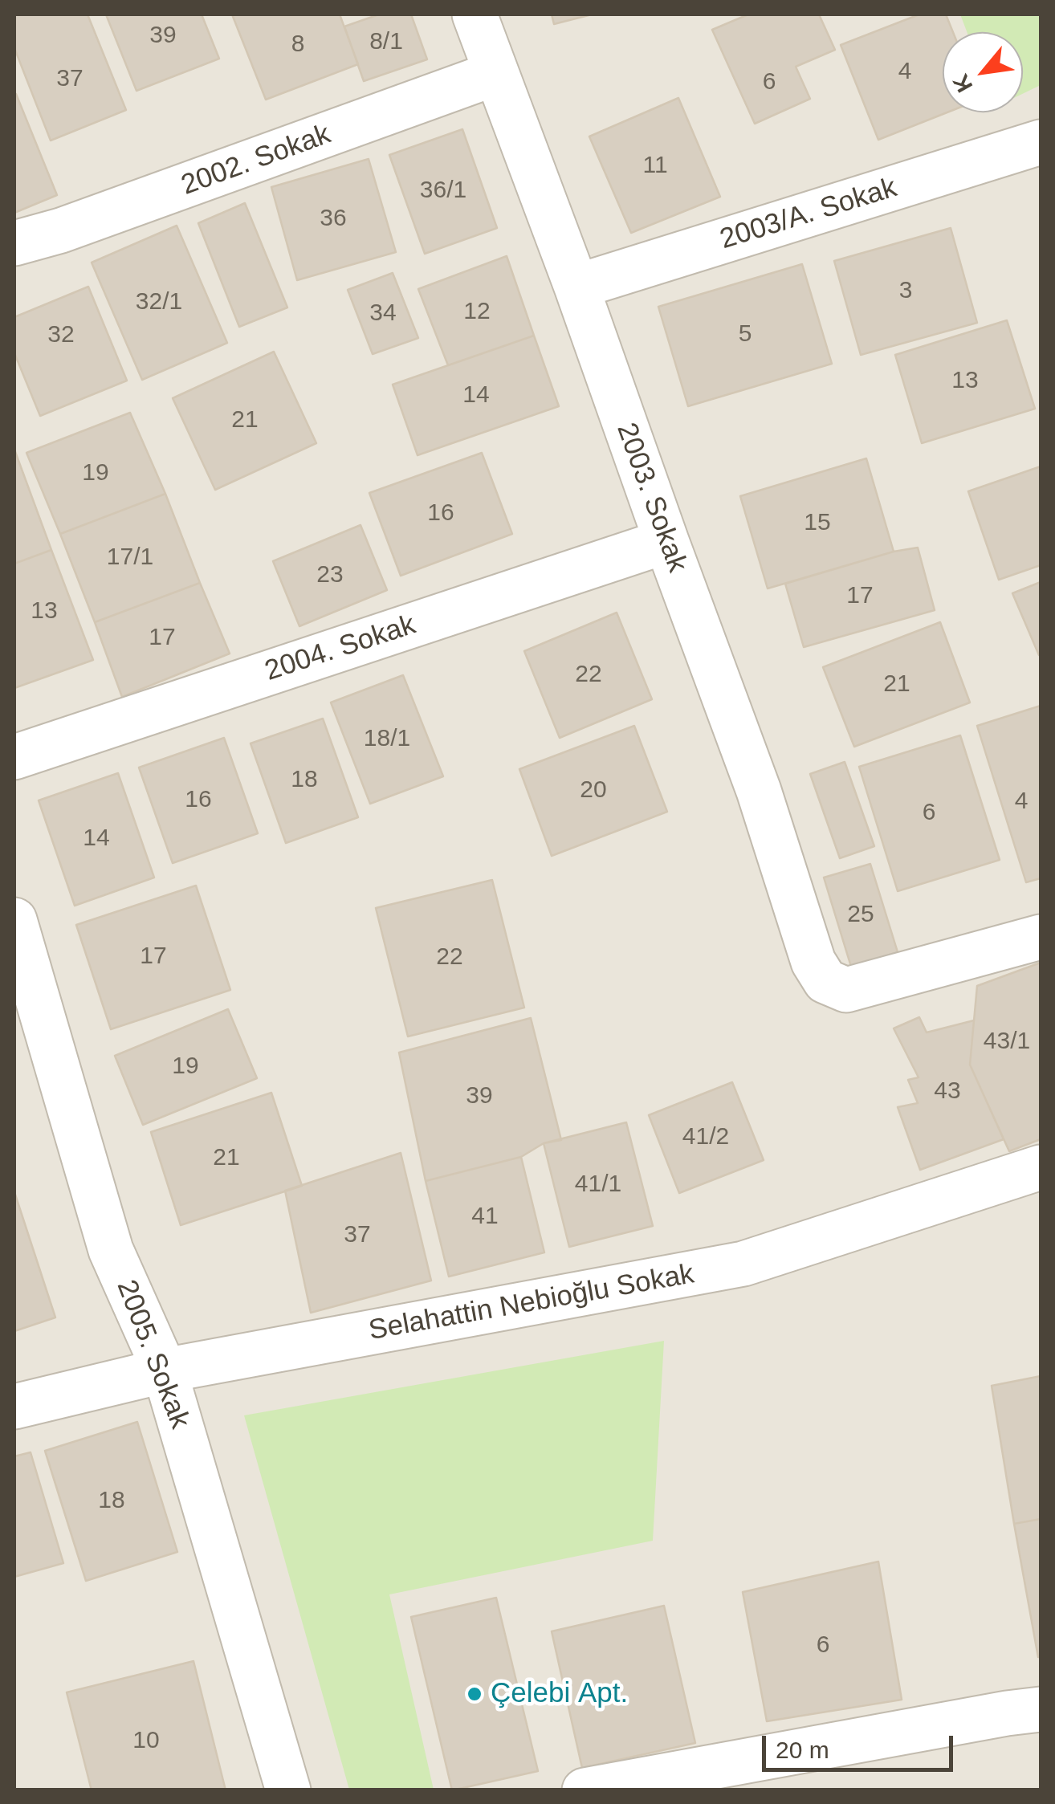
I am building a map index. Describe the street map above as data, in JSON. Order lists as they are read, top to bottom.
{
  "streets": {
    "street": [
      "2002. Sokak",
      "2003/A. Sokak",
      "2003. Sokak",
      "2004. Sokak",
      "Selahattin Nebioğlu Sokak",
      "2005. Sokak"
    ]
  },
  "crossings": [
    ["2002. Sokak", "2003. Sokak"],
    ["2003/A. Sokak", "2003. Sokak"],
    ["2003. Sokak", "2004. Sokak"],
    ["Selahattin Nebioğlu Sokak", "2005. Sokak"]
  ],
  "places": ["Çelebi Apt."],
  "house_numbers": [
    "39",
    "8/1",
    "8",
    "4",
    "37",
    "6",
    "11",
    "36/1",
    "36",
    "3",
    "32/1",
    "12",
    "34",
    "5",
    "32",
    "13",
    "14",
    "21",
    "19",
    "16",
    "15",
    "17/1",
    "23",
    "17",
    "13",
    "17",
    "22",
    "21",
    "18/1",
    "18",
    "20",
    "16",
    "4",
    "6",
    "14",
    "25",
    "17",
    "22",
    "43/1",
    "19",
    "43",
    "39",
    "41/2",
    "21",
    "41/1",
    "41",
    "37",
    "18",
    "6",
    "10"
  ],
  "scale_bar": "20 m",
  "north": "bottom left"
}
